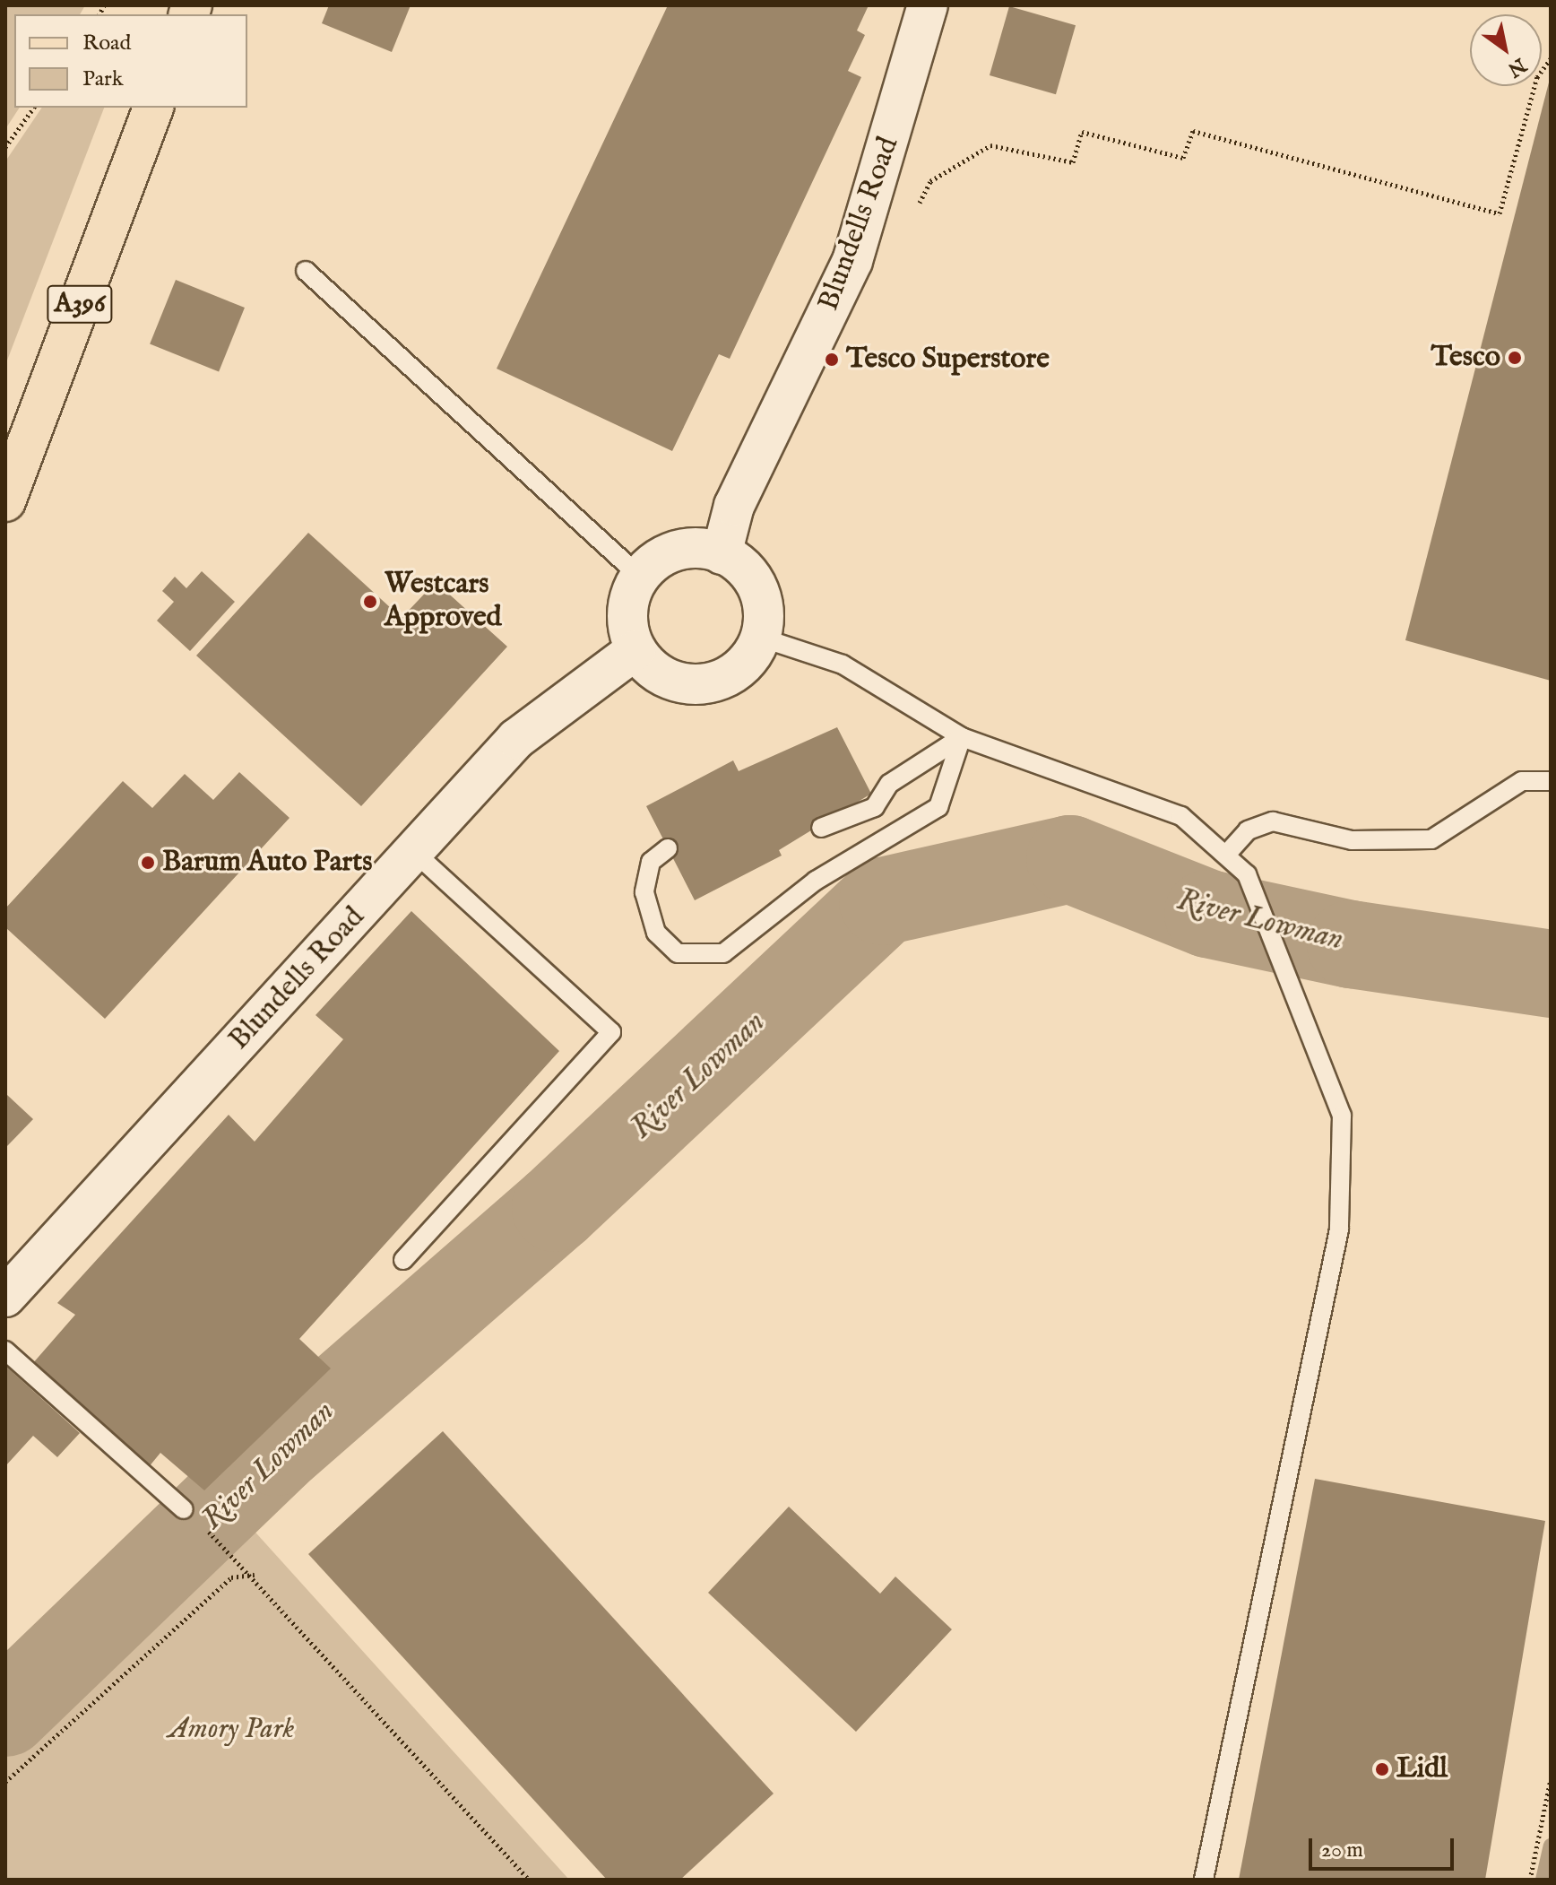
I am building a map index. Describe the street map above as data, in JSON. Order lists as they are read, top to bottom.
{
  "streets": {
    "main road": ["A396"],
    "street": ["Blundells Road"]
  },
  "water": ["River Lowman"],
  "parks": ["Amory Park"],
  "places": [
    "Tesco",
    "Tesco Superstore",
    "Westcars Approved",
    "Barum Auto Parts",
    "Lidl"
  ],
  "legend": ["Road", "Park"],
  "scale_bar": "20 m",
  "north": "bottom right"
}
